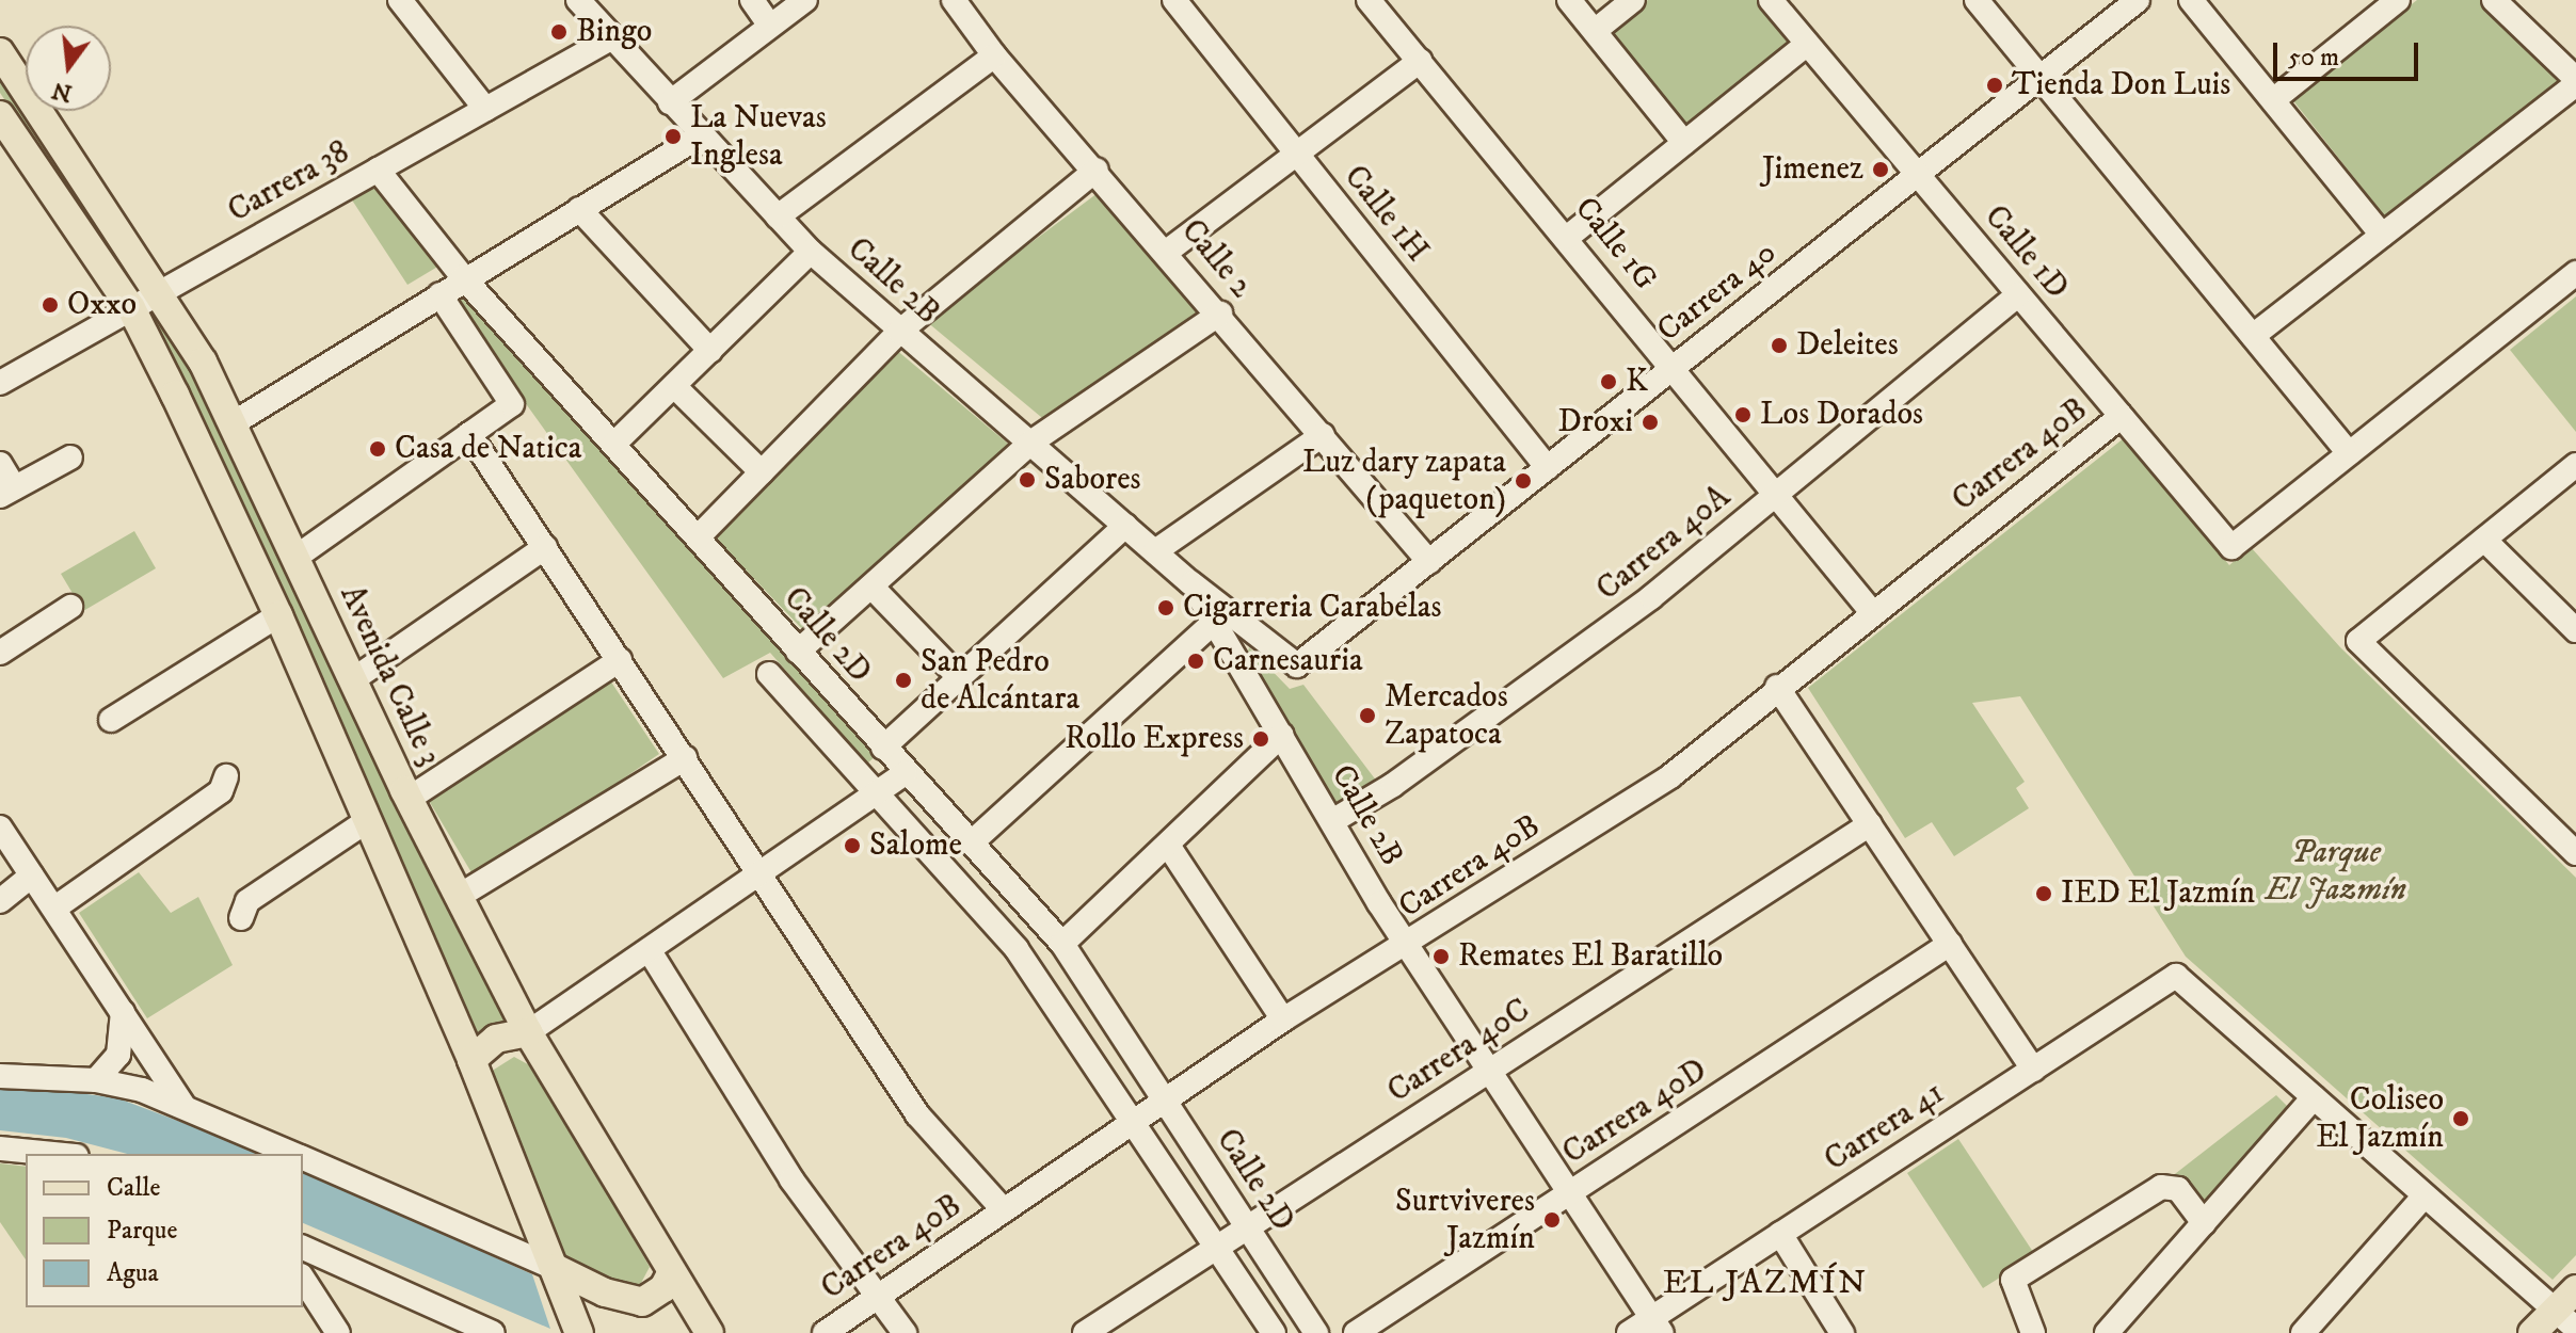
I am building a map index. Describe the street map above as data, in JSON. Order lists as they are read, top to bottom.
{
  "streets": {
    "main road": ["Avenida Calle 3"],
    "street": [
      "Carrera 38",
      "Calle 1H",
      "Calle 1G",
      "Calle 1D",
      "Calle 2",
      "Calle 2B",
      "Carrera 40",
      "Carrera 40B",
      "Carrera 40A",
      "Calle 2D",
      "Carrera 40C",
      "Carrera 40D",
      "Carrera 41"
    ]
  },
  "crossings": [
    ["Carrera 38", "Calle 2B"],
    ["Carrera 38", "Calle 2D"],
    ["Carrera 38", "Avenida Calle 3"],
    ["Calle 1H", "Carrera 40"],
    ["Calle 1G", "Carrera 40"],
    ["Calle 1G", "Carrera 40B"],
    ["Calle 1G", "Carrera 40A"],
    ["Calle 1D", "Carrera 40"],
    ["Calle 1D", "Carrera 40B"],
    ["Calle 1D", "Carrera 40A"],
    ["Calle 2", "Carrera 40"],
    ["Calle 2B", "Carrera 40"],
    ["Calle 2B", "Carrera 40B"],
    ["Calle 2B", "Carrera 40A"],
    ["Calle 2B", "Carrera 40C"],
    ["Calle 2B", "Carrera 40D"],
    ["Calle 2B", "Carrera 41"],
    ["Carrera 40B", "Calle 2D"],
    ["Calle 2D", "Carrera 40C"]
  ],
  "districts": ["EL JAZMÍN"],
  "parks": ["Parque El Jazmín"],
  "places": [
    "Bingo",
    "Tienda Don Luis",
    "La Nuevas Inglesa",
    "Jimenez",
    "Oxxo",
    "Deleites",
    "K",
    "Los Dorados",
    "Droxi",
    "Casa de Natica",
    "Sabores",
    "Luz dary zapata (paqueton)",
    "Cigarreria Carabelas",
    "Carnesauria",
    "San Pedro de Alcántara",
    "Mercados Zapatoca",
    "Rollo Express",
    "Salome",
    "IED El Jazmín",
    "Remates El Baratillo",
    "Coliseo El Jazmín",
    "Surtviveres Jazmín"
  ],
  "legend": ["Calle", "Parque", "Agua"],
  "scale_bar": "50 m",
  "north": "bottom"
}
